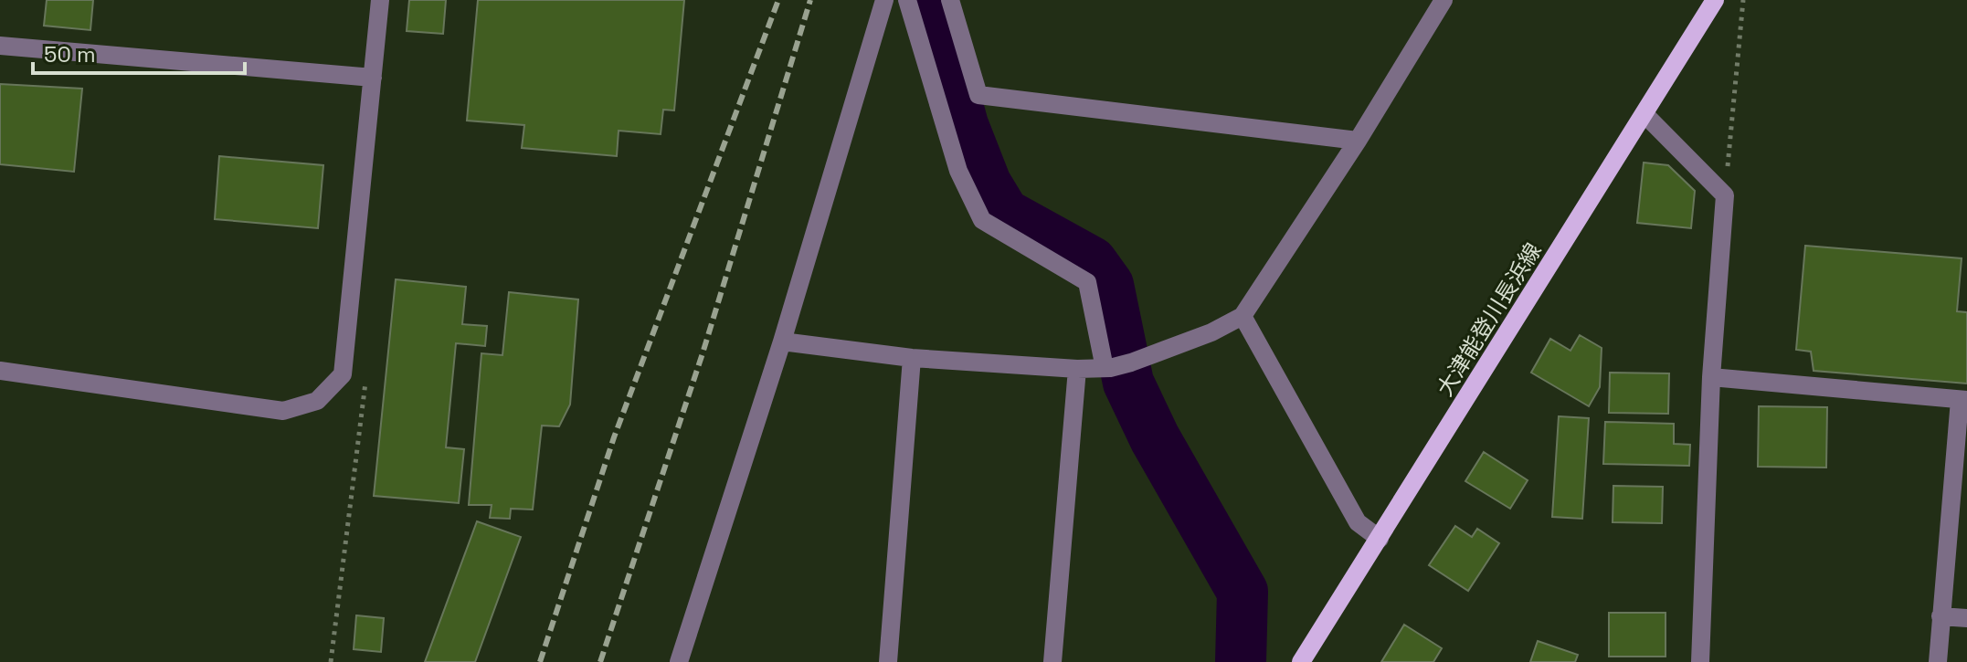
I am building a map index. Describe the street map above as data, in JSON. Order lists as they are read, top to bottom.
{
  "streets": {
    "main road": ["大津能登川長浜線"]
  },
  "scale_bar": "50 m"
}
